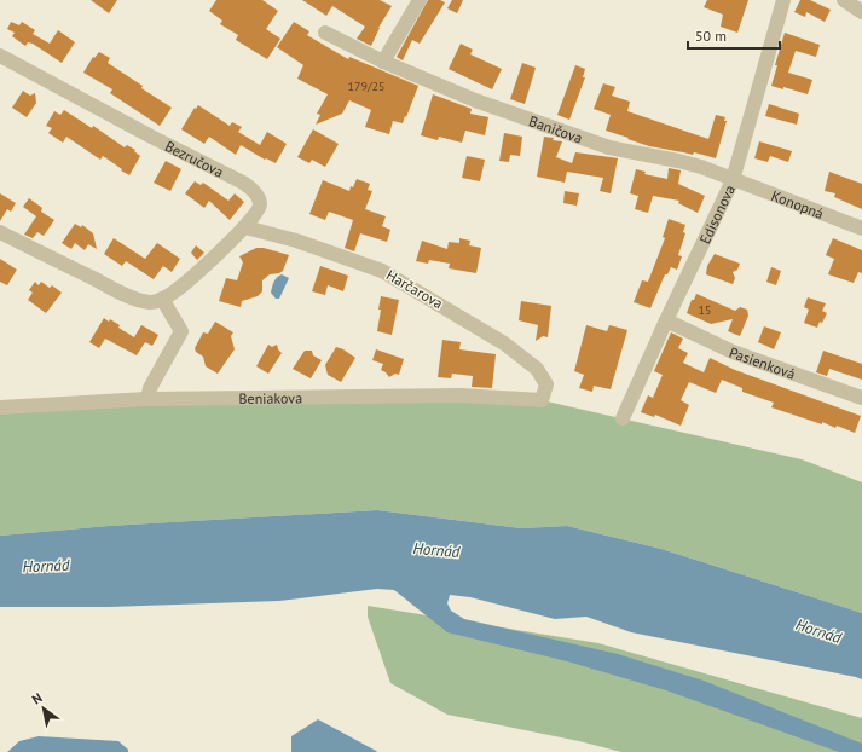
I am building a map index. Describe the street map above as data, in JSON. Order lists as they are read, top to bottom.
{
  "streets": {
    "street": [
      "Baničova",
      "Bezručova",
      "Konopná",
      "Edisonova",
      "Harčarova",
      "Pasienková",
      "Beniakova"
    ]
  },
  "crossings": [
    ["Baničova", "Konopná"],
    ["Baničova", "Edisonova"],
    ["Bezručova", "Harčarova"],
    ["Konopná", "Edisonova"],
    ["Edisonova", "Pasienková"],
    ["Harčarova", "Beniakova"]
  ],
  "water": ["Hornád"],
  "house_numbers": ["179/25", "15"],
  "scale_bar": "50 m",
  "north": "top left"
}
